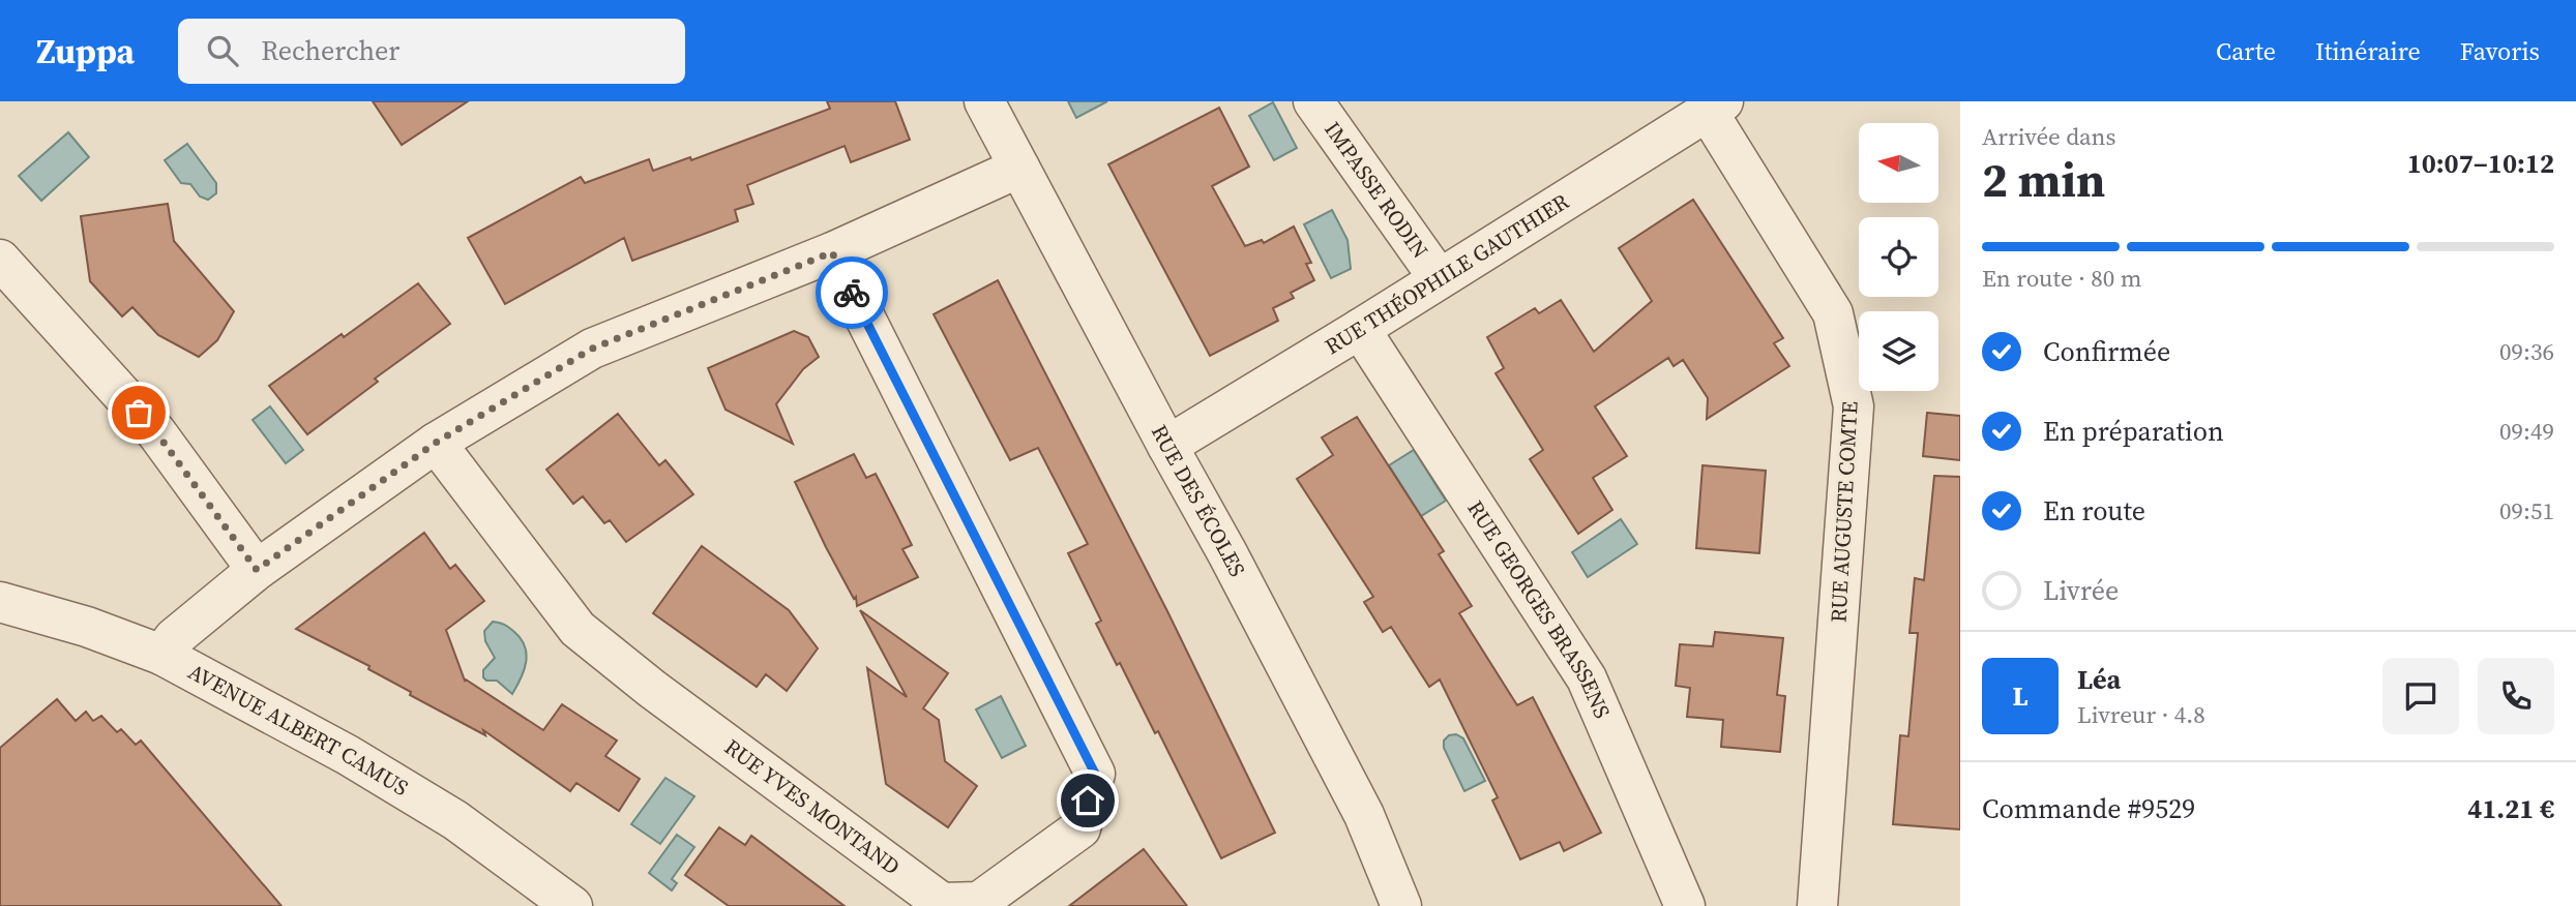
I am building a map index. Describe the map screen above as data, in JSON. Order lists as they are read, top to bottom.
{
  "streets": {
    "street": [
      "IMPASSE RODIN",
      "RUE THÉOPHILE GAUTHIER",
      "RUE DES ÉCOLES",
      "RUE AUGUSTE COMTE",
      "RUE GEORGES BRASSENS",
      "AVENUE ALBERT CAMUS",
      "RUE YVES MONTAND"
    ]
  },
  "crossings": [
    ["IMPASSE RODIN", "RUE THÉOPHILE GAUTHIER"],
    ["RUE THÉOPHILE GAUTHIER", "RUE DES ÉCOLES"],
    ["RUE THÉOPHILE GAUTHIER", "RUE AUGUSTE COMTE"],
    ["RUE THÉOPHILE GAUTHIER", "RUE GEORGES BRASSENS"]
  ],
  "north": "left",
  "page": {
    "header": "Zuppa",
    "search": "Rechercher",
    "nav": ["Carte", "Itinéraire", "Favoris"],
    "heading": ["2 min", "Arrivée dans", "10:07–10:12"],
    "panel": [
      "Léa",
      "Livreur · 4.8",
      "Commande #9529",
      "41.21 €"
    ],
    "bar": "En route · 80 m",
    "list": [
      ["Confirmée", "09:36"],
      ["En préparation", "09:49"],
      ["En route", "09:51"],
      "Livrée"
    ],
    "round": "L"
  }
}
